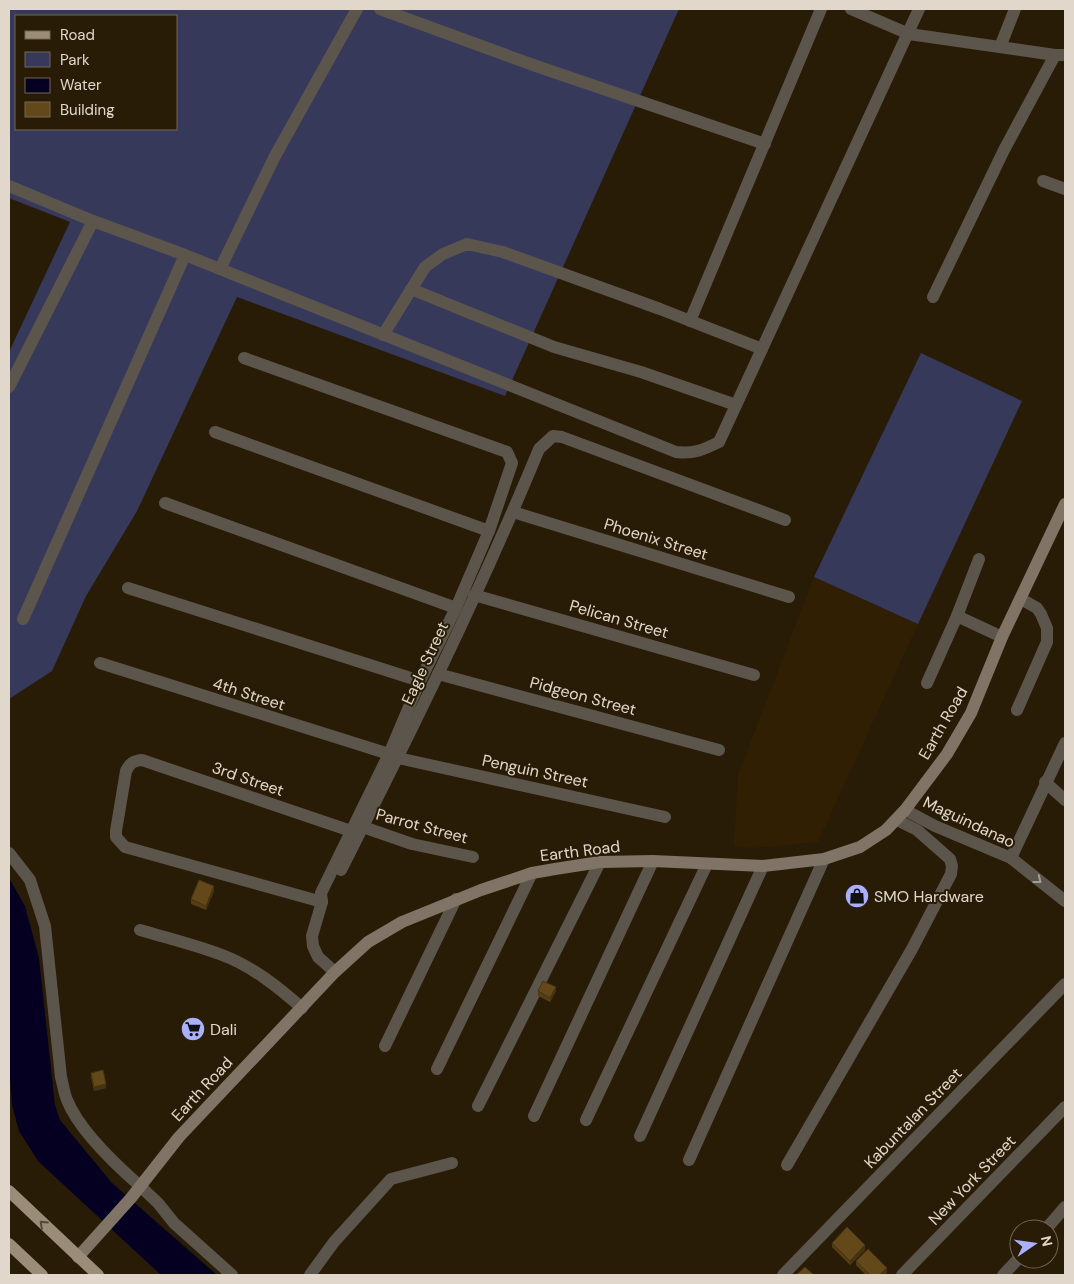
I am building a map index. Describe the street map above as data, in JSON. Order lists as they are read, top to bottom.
{
  "streets": {
    "street": [
      "Phoenix Street",
      "Pelican Street",
      "Eagle Street",
      "4th Street",
      "Pidgeon Street",
      "Earth Road",
      "Penguin Street",
      "3rd Street",
      "Maguindanao",
      "Parrot Street",
      "Kabuntalan Street",
      "New York Street"
    ]
  },
  "crossings": [
    ["Phoenix Street", "Eagle Street"],
    ["Pelican Street", "Eagle Street"],
    ["Eagle Street", "4th Street"],
    ["Eagle Street", "Pidgeon Street"],
    ["Eagle Street", "Earth Road"],
    ["Eagle Street", "Penguin Street"],
    ["Eagle Street", "3rd Street"],
    ["Eagle Street", "Parrot Street"],
    ["4th Street", "Penguin Street"],
    ["Earth Road", "Maguindanao"],
    ["3rd Street", "Parrot Street"]
  ],
  "one_way": ["Maguindanao"],
  "places": {
    "shop": ["SMO Hardware"],
    "supermarket": ["Dali"]
  },
  "legend": [
    "Road",
    "Park",
    "Water",
    "Building"
  ],
  "north": "right"
}
